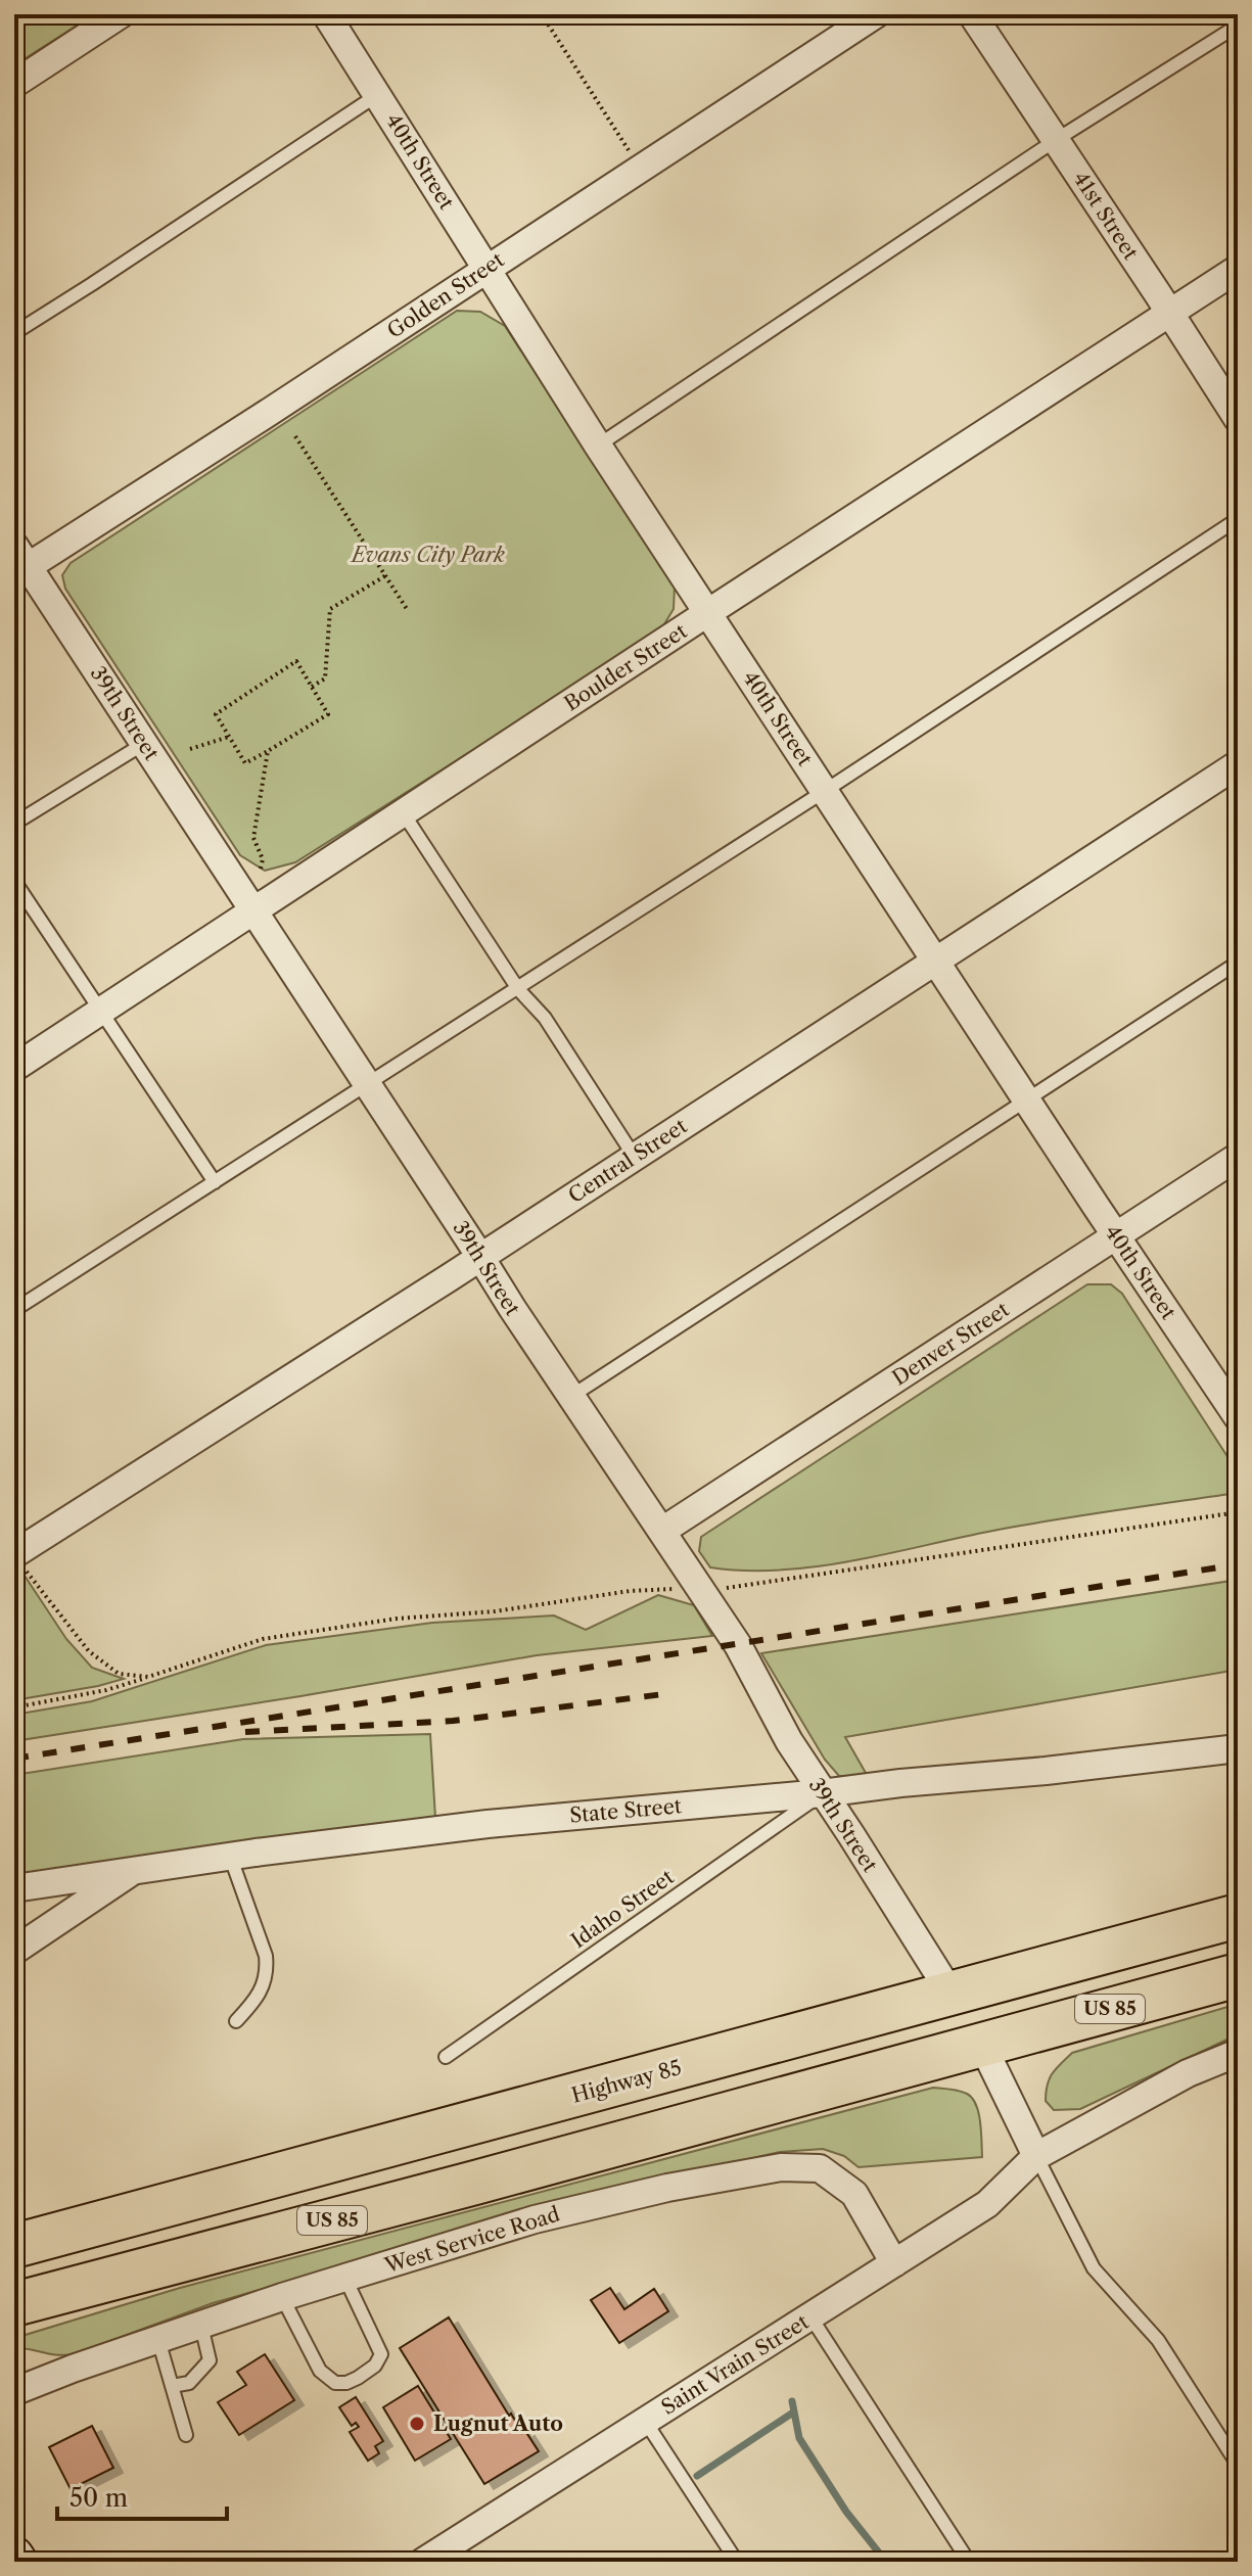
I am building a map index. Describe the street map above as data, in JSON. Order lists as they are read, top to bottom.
{
  "streets": {
    "highway": ["US 85", "Highway 85"],
    "street": [
      "40th Street",
      "41st Street",
      "Golden Street",
      "Boulder Street",
      "39th Street",
      "Central Street",
      "Denver Street",
      "State Street",
      "West Service Road",
      "Saint Vrain Street"
    ],
    "lane": ["Idaho Street"]
  },
  "crossings": [
    ["40th Street", "Golden Street"],
    ["40th Street", "Boulder Street"],
    ["40th Street", "Central Street"],
    ["40th Street", "Denver Street"],
    ["41st Street", "Boulder Street"],
    ["Golden Street", "39th Street"],
    ["Boulder Street", "39th Street"],
    ["39th Street", "Central Street"],
    ["39th Street", "Denver Street"],
    ["39th Street", "State Street"],
    ["39th Street", "Idaho Street"],
    ["39th Street", "Highway 85"],
    ["State Street", "Idaho Street"],
    ["West Service Road", "Saint Vrain Street"]
  ],
  "parks": ["Evans City Park"],
  "places": ["Lugnut Auto"],
  "scale_bar": "50 m"
}
